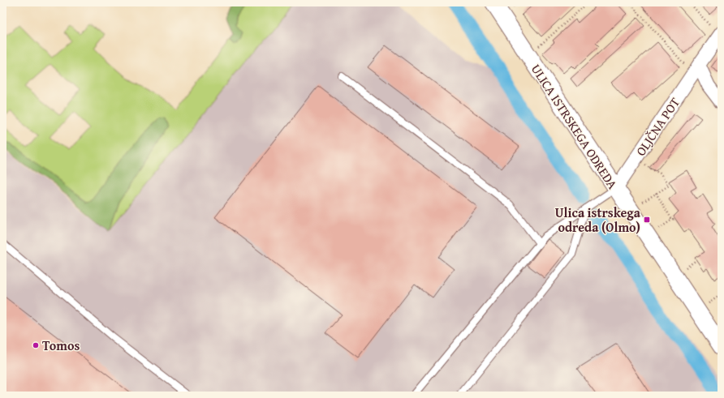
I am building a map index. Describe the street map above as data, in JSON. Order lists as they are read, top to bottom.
{
  "streets": {
    "street": ["ULICA ISTRSKEGA ODREDA", "OLJČNA POT"]
  },
  "crossings": [
    ["ULICA ISTRSKEGA ODREDA", "OLJČNA POT"]
  ],
  "places": {
    "transit": ["Ulica istrskega odreda (Olmo)"],
    "other": ["Tomos"]
  }
}
